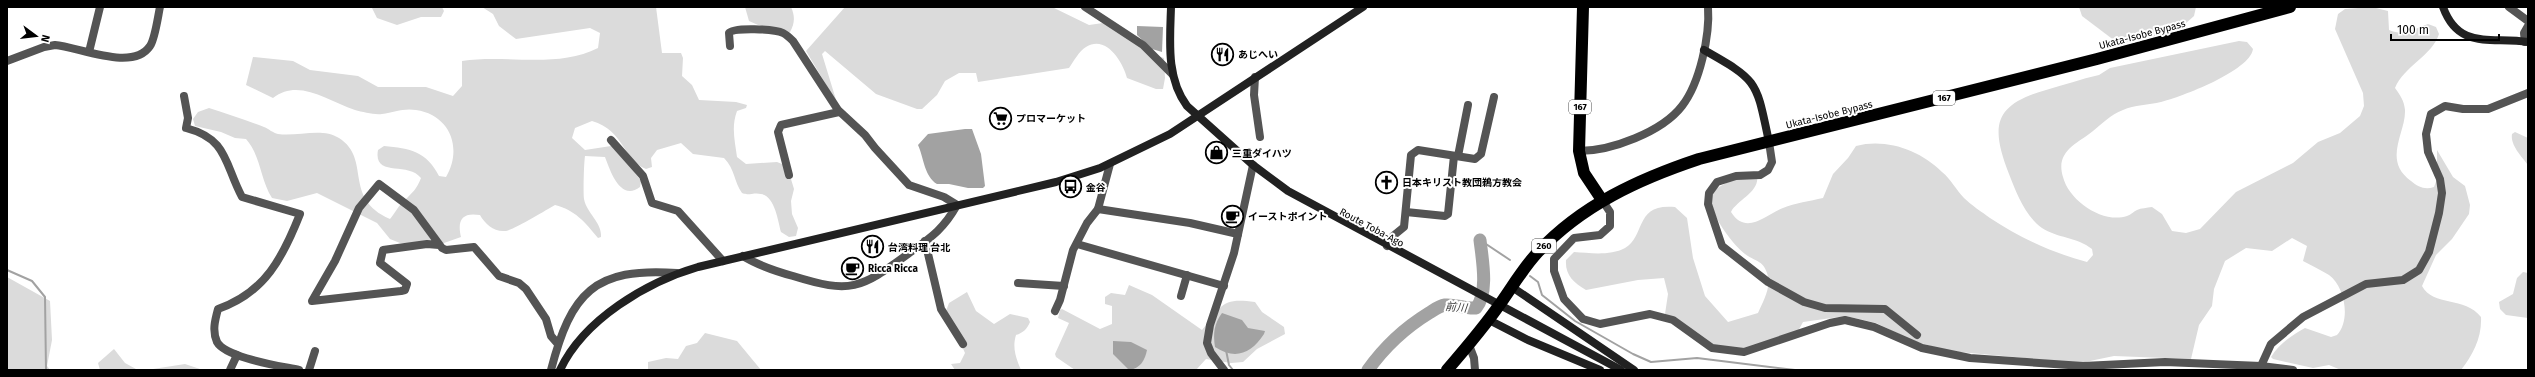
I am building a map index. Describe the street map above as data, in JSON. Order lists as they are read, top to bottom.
{
  "streets": {
    "highway": ["Ukata-Isobe Bypass", "167", "260"],
    "street": ["Route Toba-Ago"]
  },
  "crossings": [
    ["Ukata-Isobe Bypass", "167"]
  ],
  "water": ["前川"],
  "places": {
    "restaurant": ["あじへい", "台湾料理 台北"],
    "supermarket": ["プロマーケット"],
    "shop": ["三重ダイハツ"],
    "church": ["日本キリスト教団鵜方教会"],
    "bus stop": ["金谷"],
    "cafe": ["イーストポイント", "Ricca Ricca"]
  },
  "scale_bar": "100 m",
  "north": "right"
}
